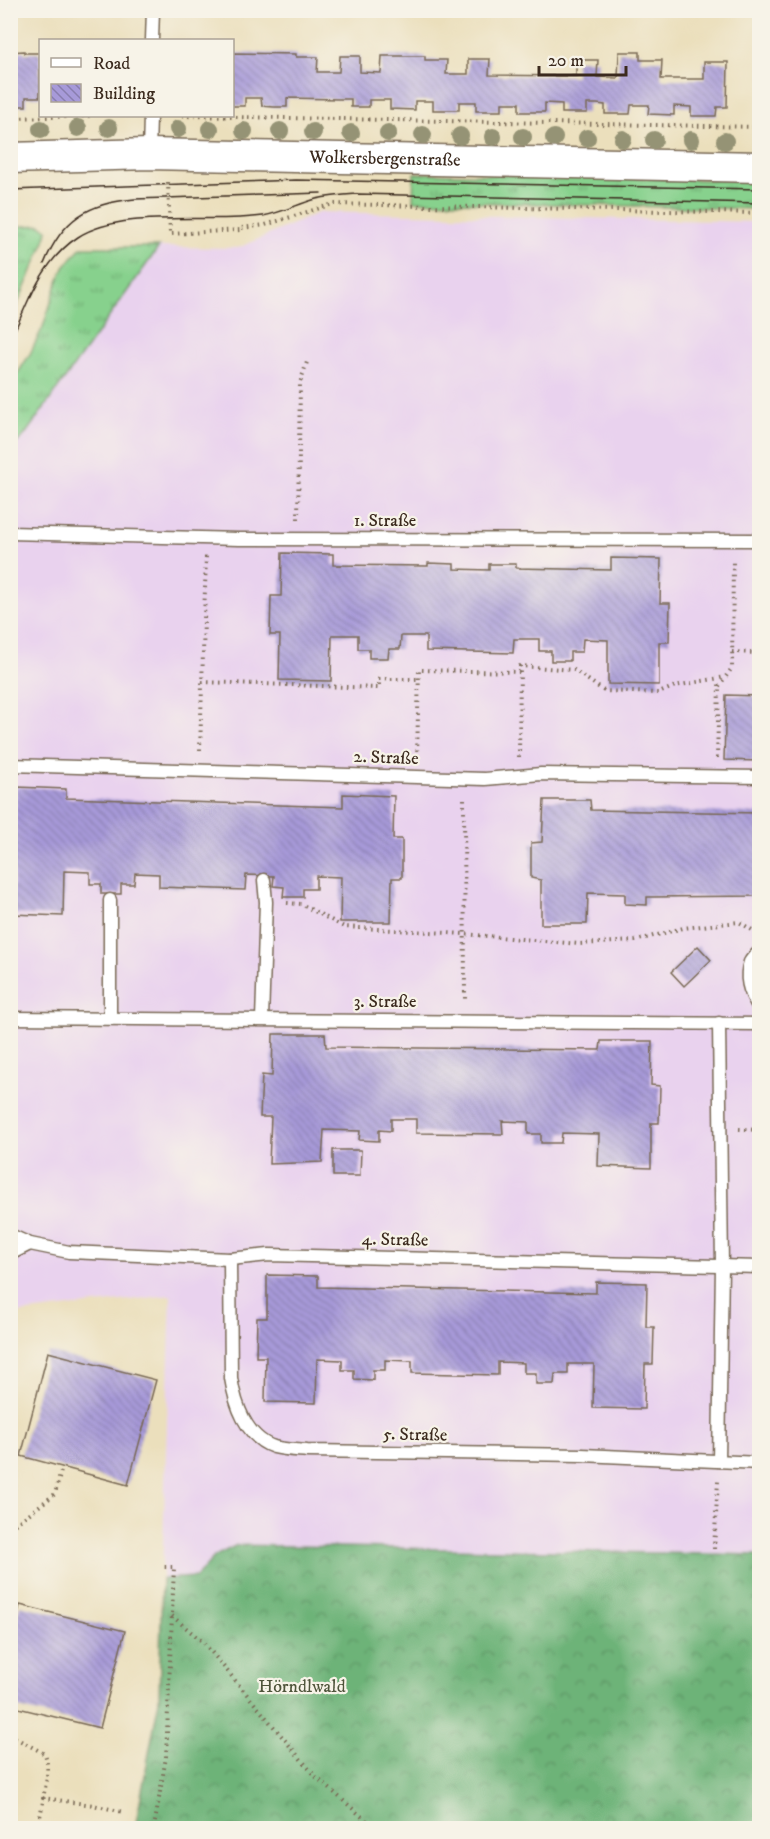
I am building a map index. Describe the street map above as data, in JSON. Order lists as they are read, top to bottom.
{
  "streets": {
    "street": ["Wolkersbergenstraße"],
    "lane": [
      "1. Straße",
      "2. Straße",
      "3. Straße",
      "4. Straße",
      "5. Straße"
    ]
  },
  "crossings": [
    ["4. Straße", "5. Straße"]
  ],
  "parks": ["Hörndlwald"],
  "legend": ["Road", "Building"],
  "scale_bar": "20 m"
}
